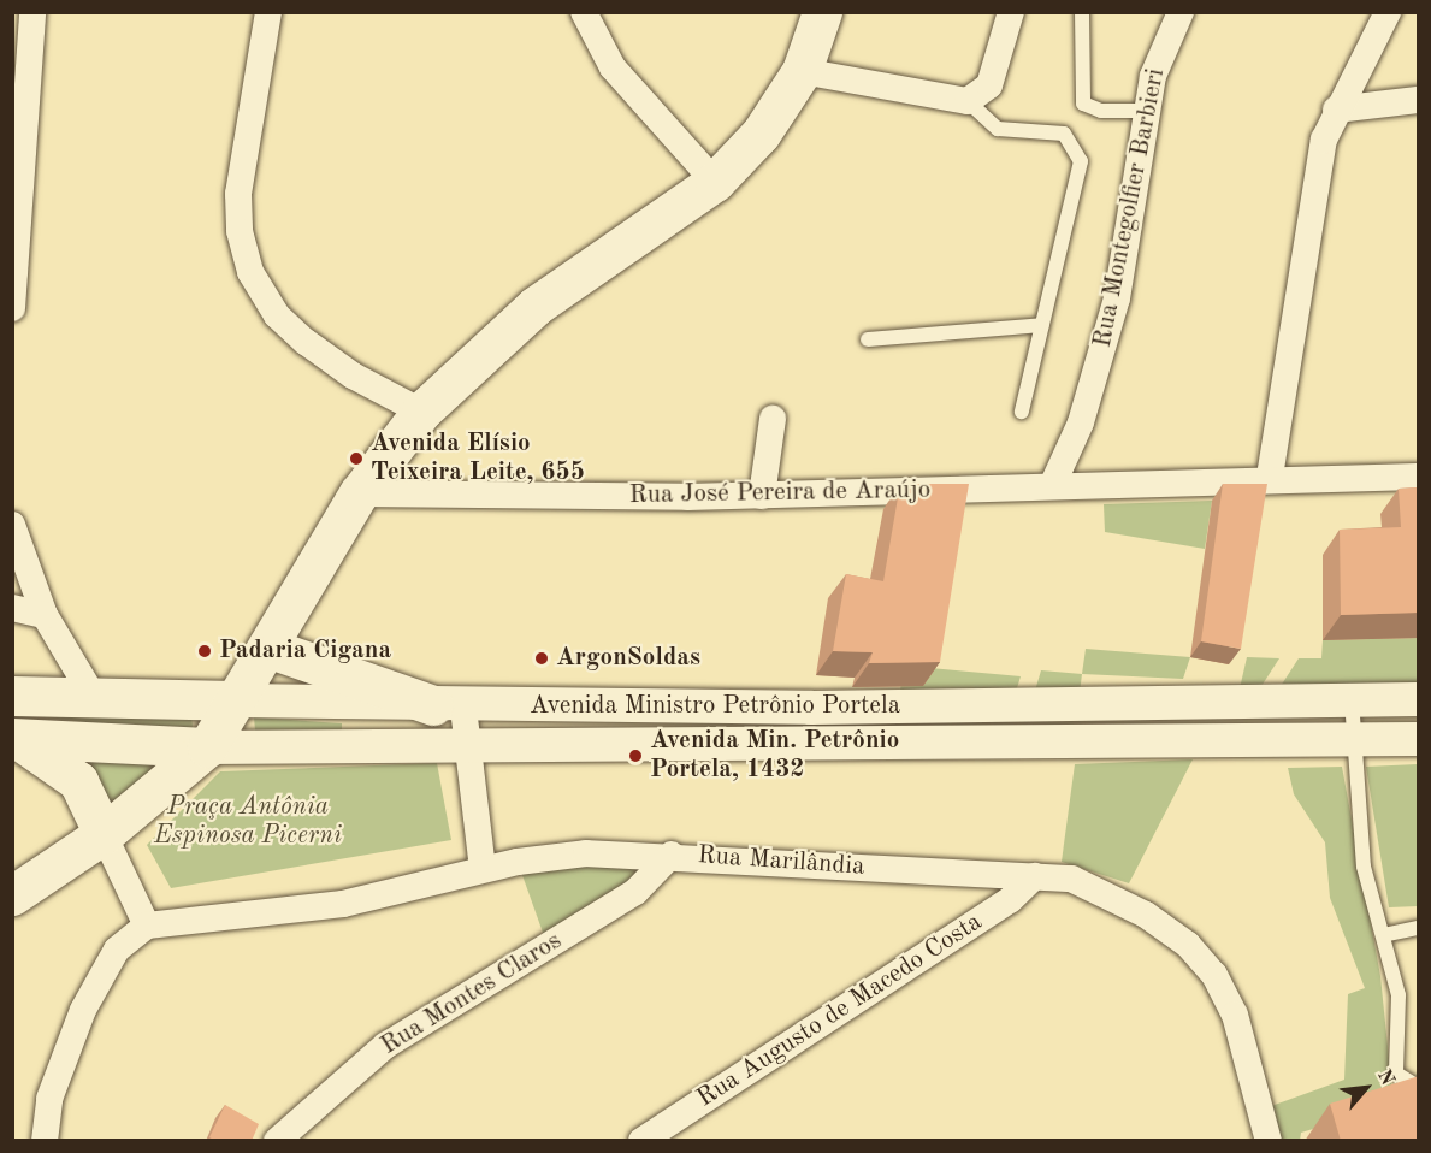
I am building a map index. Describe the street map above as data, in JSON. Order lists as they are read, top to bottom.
{
  "streets": {
    "main road": ["Avenida Ministro Petrônio Portela"],
    "street": [
      "Rua Montegolfier Barbieri",
      "Rua José Pereira de Araújo",
      "Rua Marilândia",
      "Rua Montes Claros",
      "Rua Augusto de Macedo Costa"
    ]
  },
  "crossings": [
    ["Rua Montegolfier Barbieri", "Rua José Pereira de Araújo"],
    ["Rua Marilândia", "Rua Montes Claros"],
    ["Rua Marilândia", "Rua Augusto de Macedo Costa"]
  ],
  "parks": ["Praça Antônia Espinosa Picerni"],
  "places": [
    "Avenida Elísio Teixeira Leite, 655",
    "Padaria Cigana",
    "ArgonSoldas",
    "Avenida Min. Petrônio Portela, 1432"
  ],
  "north": "top right"
}
